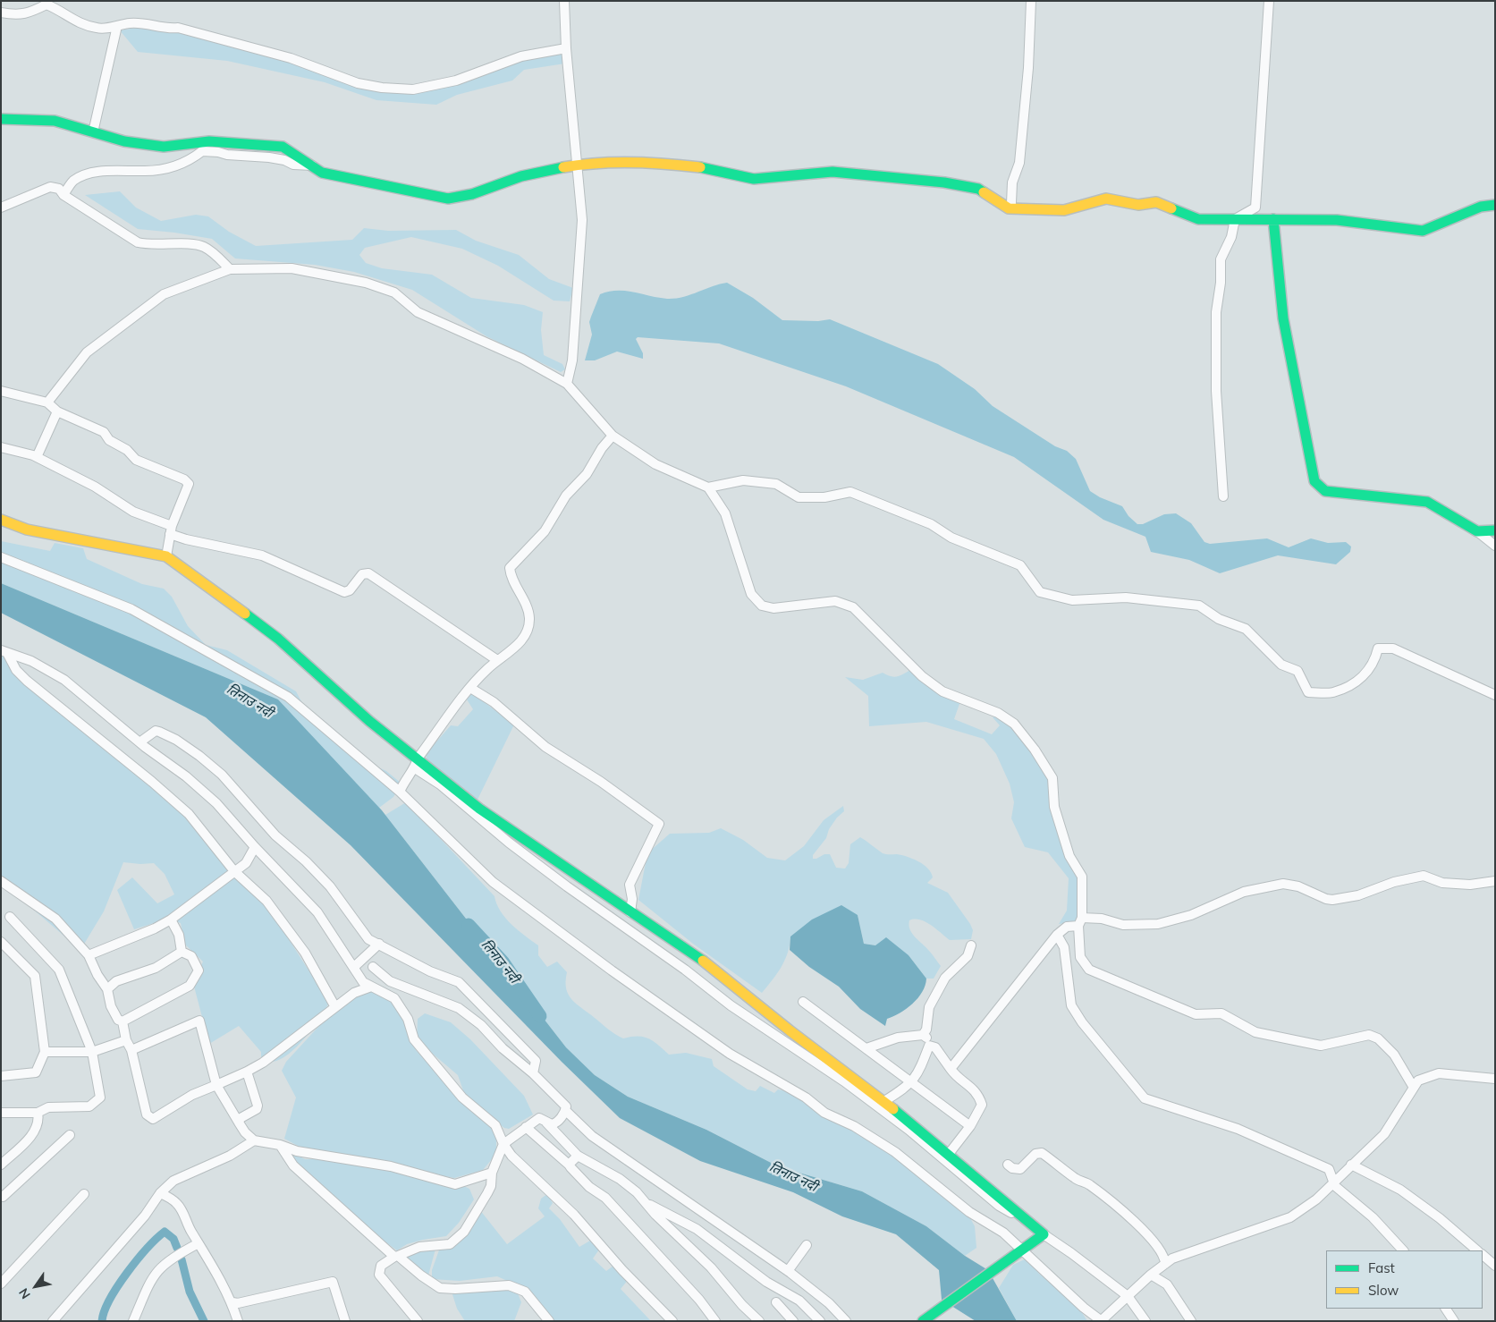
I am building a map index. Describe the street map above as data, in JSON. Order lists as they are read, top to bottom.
{
  "water": ["तिनाउ नदी"],
  "legend": ["Fast", "Slow"],
  "north": "bottom left"
}
